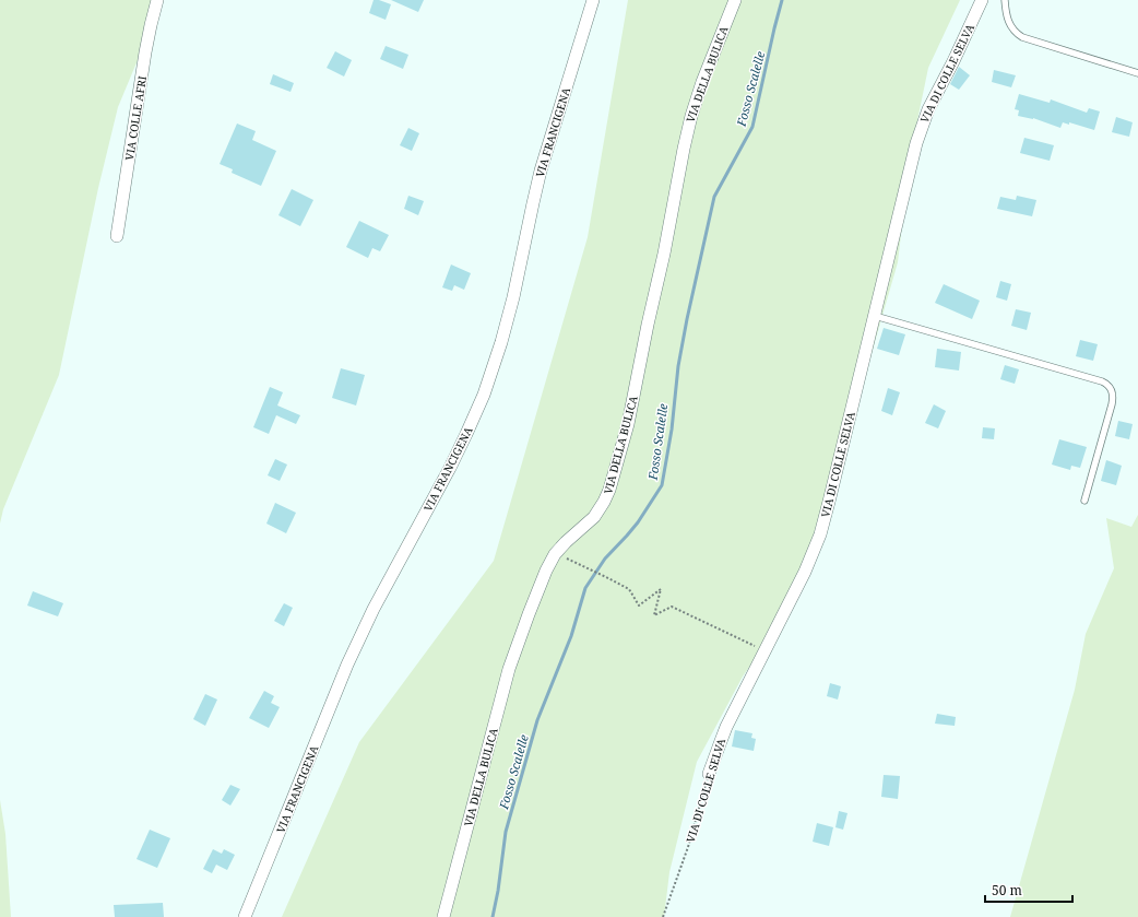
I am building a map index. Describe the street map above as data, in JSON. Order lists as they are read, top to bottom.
{
  "streets": {
    "street": [
      "VIA DI COLLE SELVA",
      "VIA DELLA BULICA",
      "VIA COLLE AFRI",
      "VIA FRANCIGENA"
    ]
  },
  "water": ["Fosso Scalelle"],
  "scale_bar": "50 m"
}
